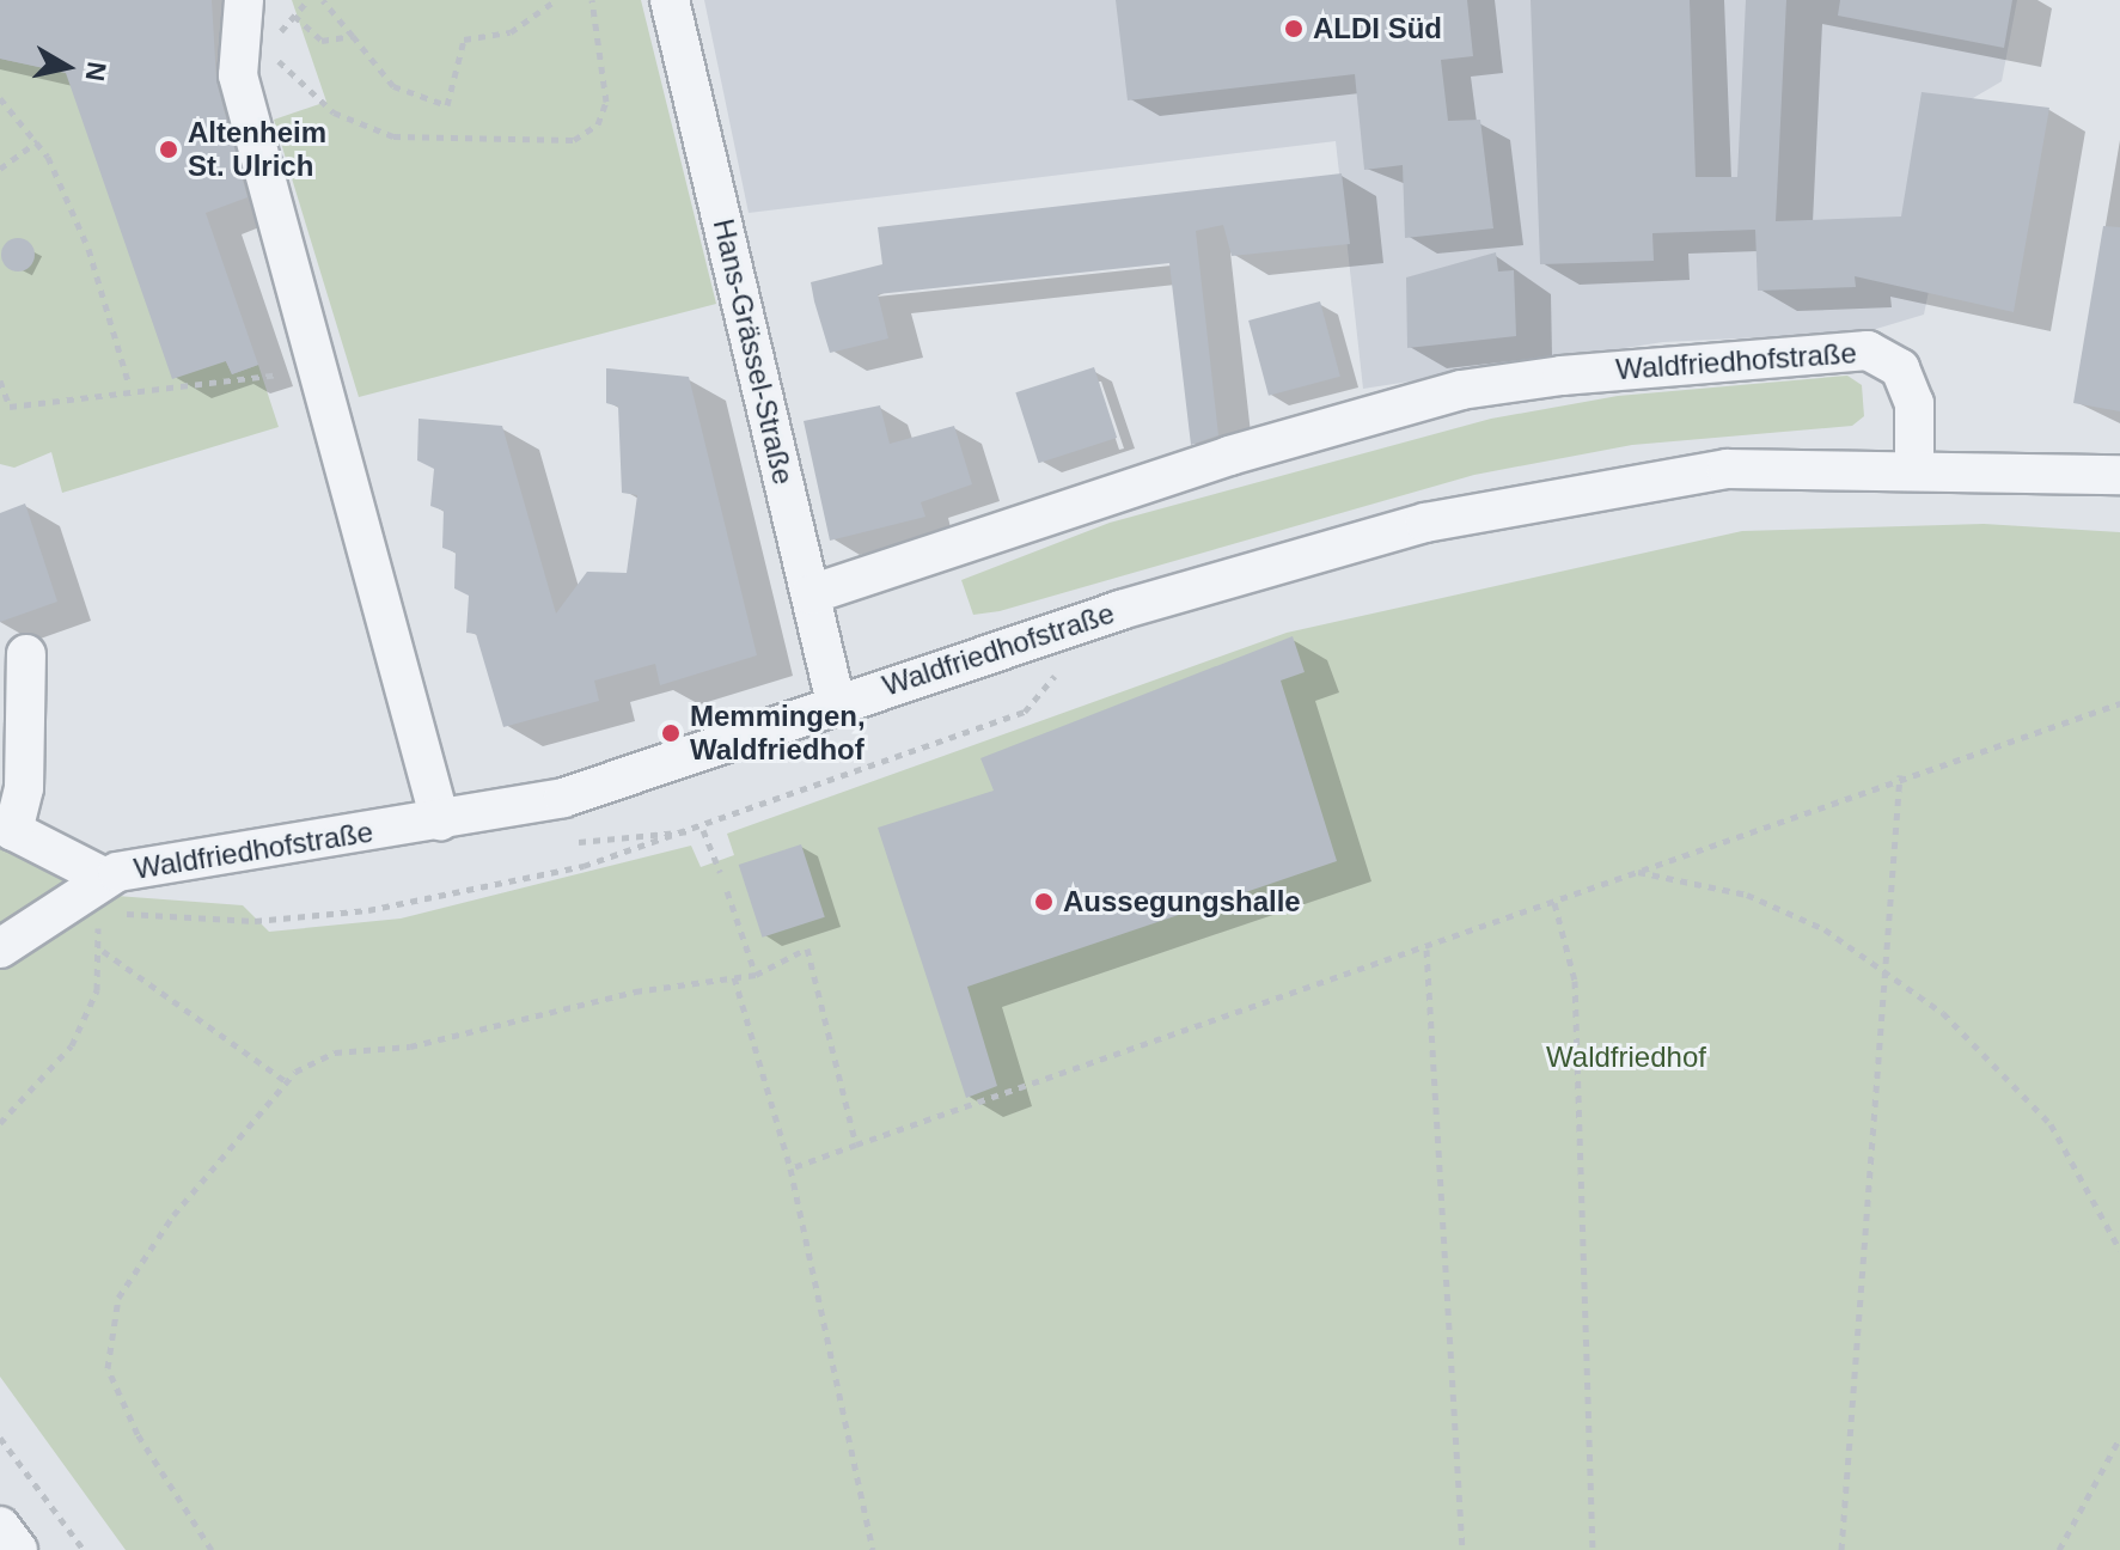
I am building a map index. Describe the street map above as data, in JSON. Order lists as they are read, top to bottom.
{
  "streets": {
    "street": ["Hans-Grässel-Straße", "Waldfriedhofstraße"]
  },
  "crossings": [
    ["Hans-Grässel-Straße", "Waldfriedhofstraße"]
  ],
  "parks": ["Waldfriedhof"],
  "places": [
    "ALDI Süd",
    "Altenheim St. Ulrich",
    "Memmingen, Waldfriedhof",
    "Aussegungshalle"
  ],
  "north": "right"
}
